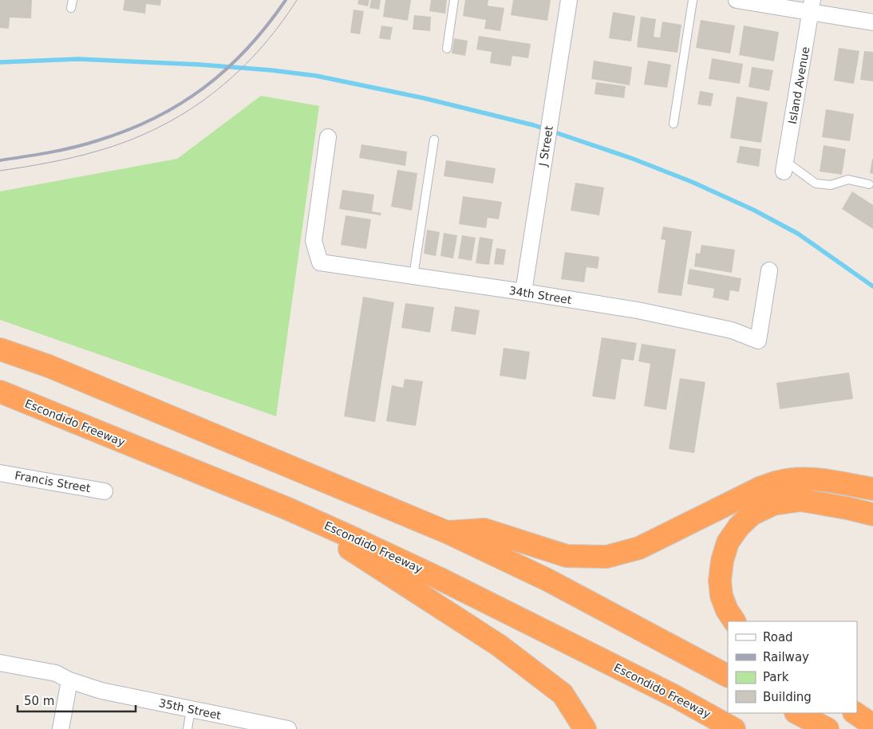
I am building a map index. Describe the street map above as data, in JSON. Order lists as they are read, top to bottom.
{
  "streets": {
    "highway": ["Escondido Freeway"],
    "street": [
      "Island Avenue",
      "J Street",
      "34th Street",
      "Francis Street",
      "35th Street"
    ]
  },
  "crossings": [
    ["J Street", "34th Street"]
  ],
  "legend": [
    "Road",
    "Railway",
    "Park",
    "Building"
  ],
  "scale_bar": "50 m"
}
